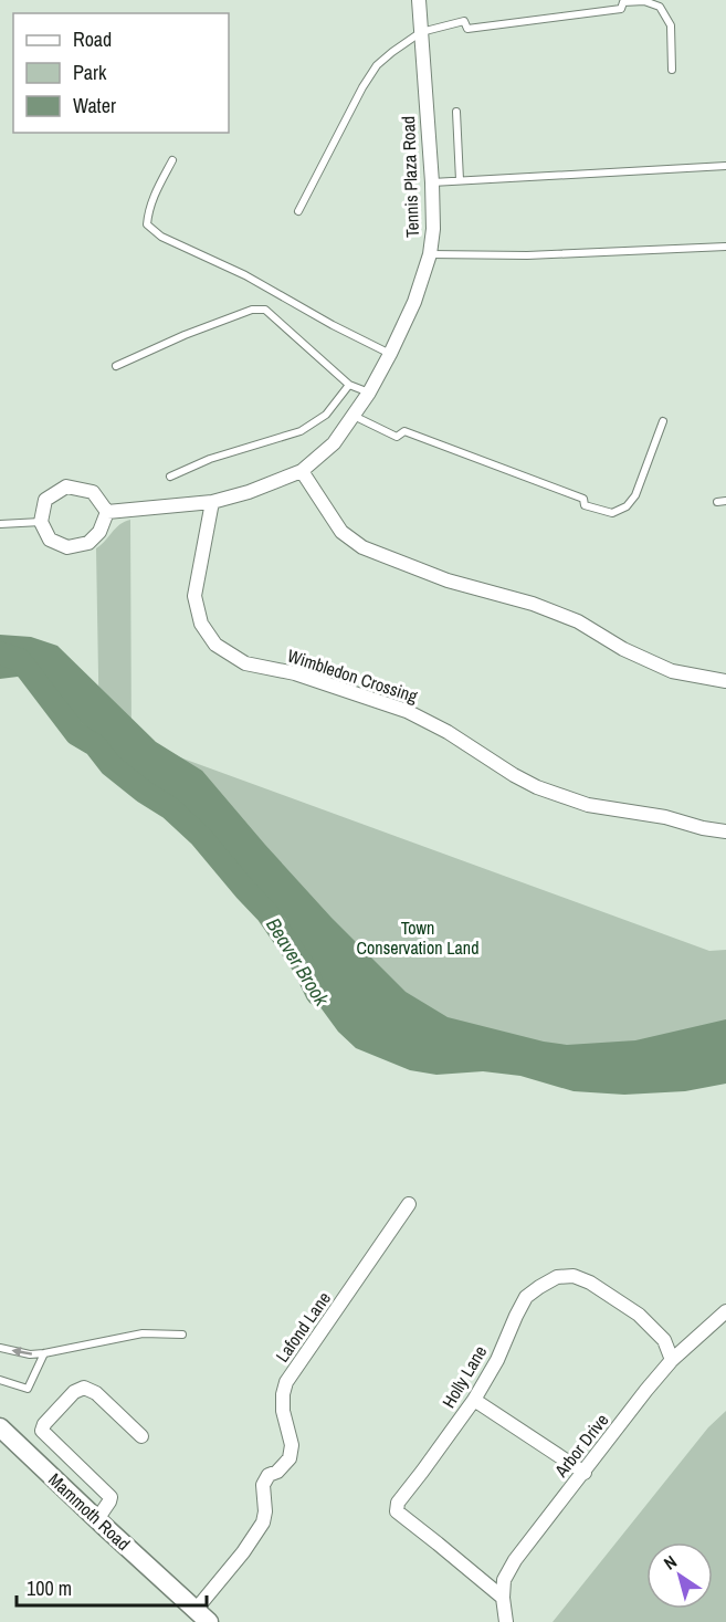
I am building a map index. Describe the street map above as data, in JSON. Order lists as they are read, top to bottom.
{
  "streets": {
    "main road": ["Mammoth Road"],
    "street": [
      "Tennis Plaza Road",
      "Wimbledon Crossing",
      "Lafond Lane",
      "Holly Lane",
      "Arbor Drive"
    ]
  },
  "crossings": [
    ["Tennis Plaza Road", "Wimbledon Crossing"],
    ["Lafond Lane", "Mammoth Road"],
    ["Holly Lane", "Arbor Drive"]
  ],
  "water": ["Beaver Brook"],
  "parks": ["Town Conservation Land"],
  "legend": ["Road", "Park", "Water"],
  "scale_bar": "100 m",
  "north": "top left"
}
